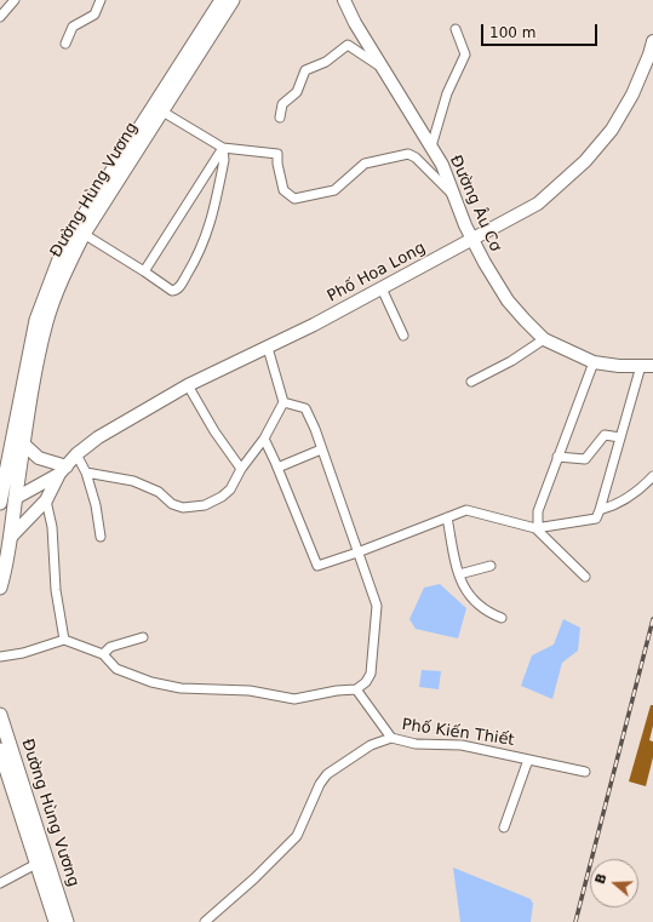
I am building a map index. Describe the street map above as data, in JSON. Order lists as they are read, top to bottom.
{
  "streets": {
    "main road": ["Đường Hùng Vương"],
    "street": ["Đường Âu Cơ", "Phố Hoa Long", "Phố Kiến Thiết"]
  },
  "crossings": [
    ["Đường Hùng Vương", "Phố Hoa Long"],
    ["Đường Âu Cơ", "Phố Hoa Long"]
  ],
  "scale_bar": "100 m",
  "north": "left"
}
